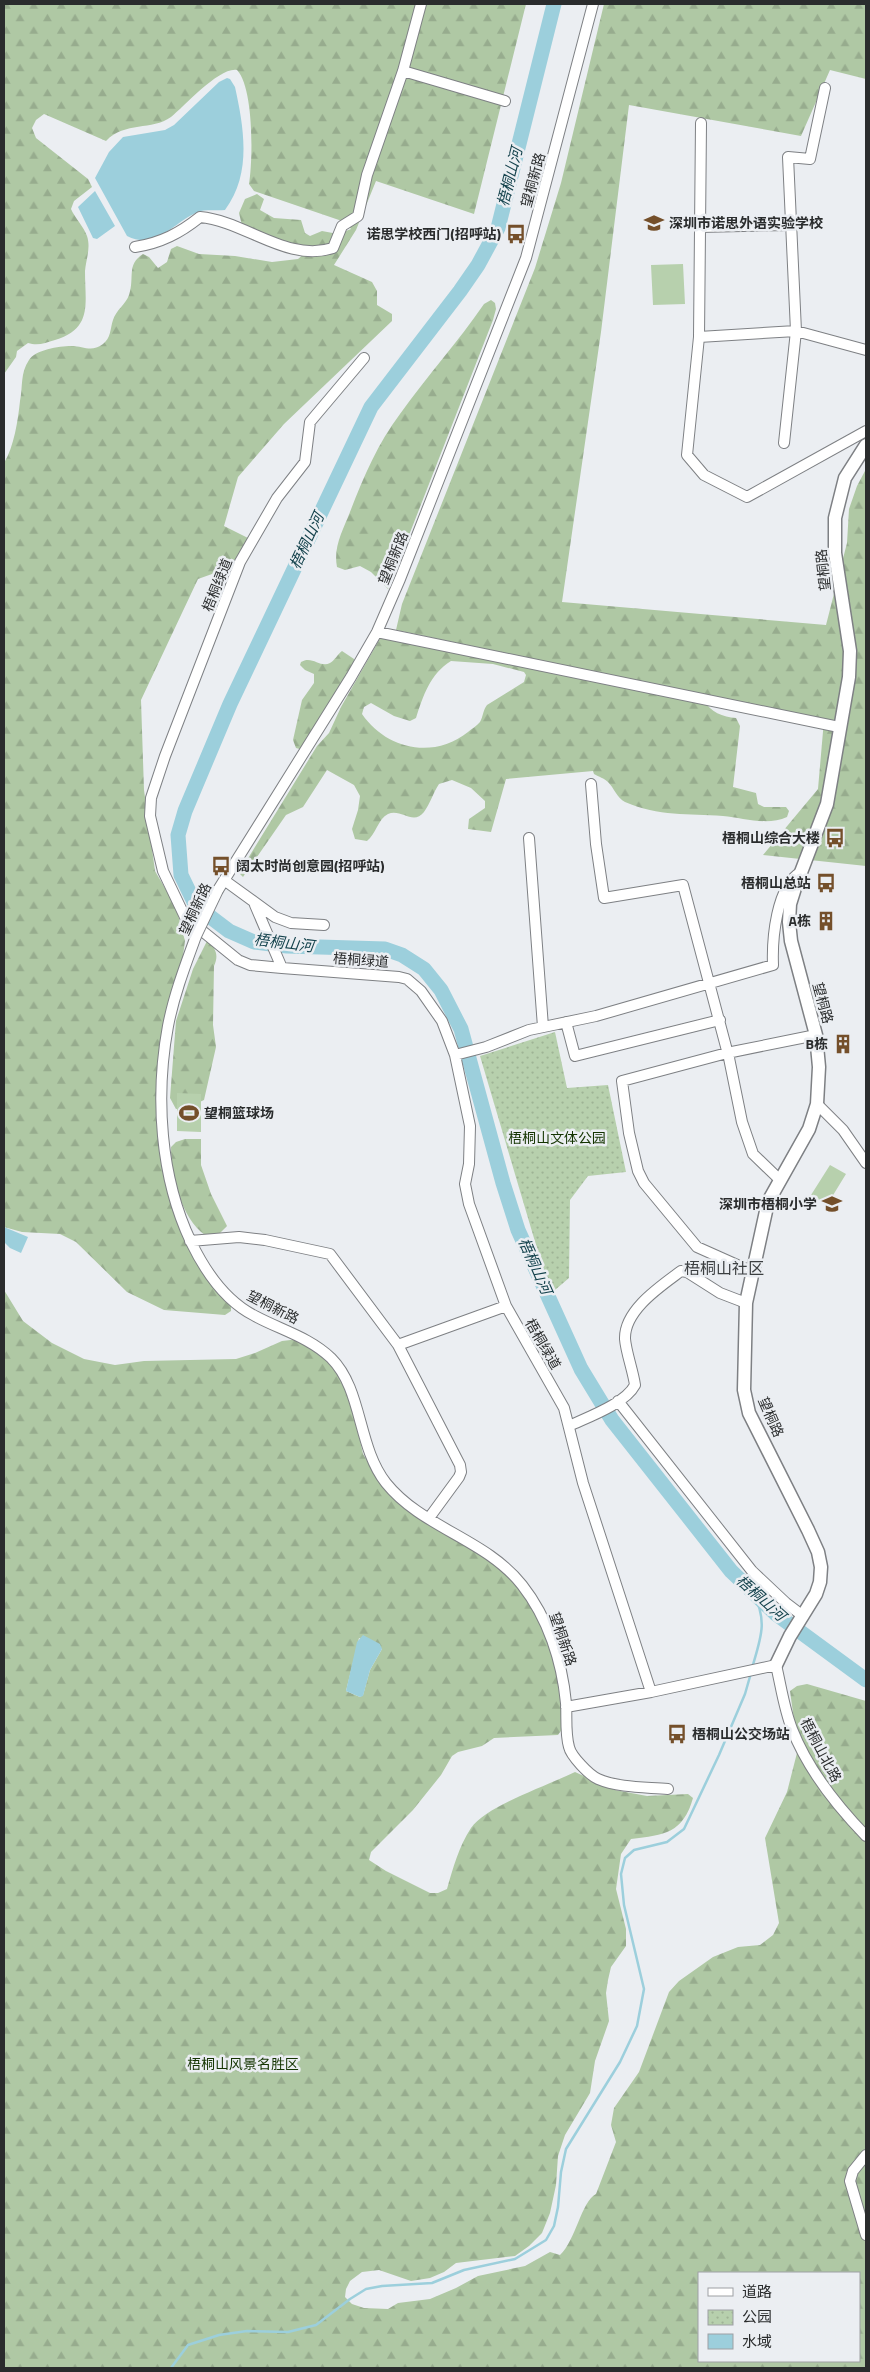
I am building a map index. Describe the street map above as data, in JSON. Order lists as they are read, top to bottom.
{
  "streets": {
    "main road": ["望桐路"],
    "street": ["望桐新路", "梧桐绿道", "梧桐山北路"]
  },
  "crossings": [
    ["望桐路", "梧桐山北路"]
  ],
  "districts": ["梧桐山社区"],
  "water": ["梧桐山河"],
  "parks": ["梧桐山文体公园", "梧桐山风景名胜区"],
  "places": {
    "school or university": ["深圳市诺思外语实验学校", "深圳市梧桐小学"],
    "bus stop": [
      "诺思学校西门(招呼站)",
      "梧桐山综合大楼",
      "阔太时尚创意园(招呼站)",
      "梧桐山总站",
      "梧桐山公交场站"
    ],
    "building": ["A栋", "B栋"],
    "sports": ["望桐篮球场"]
  },
  "legend": ["道路", "公园", "水域"]
}
